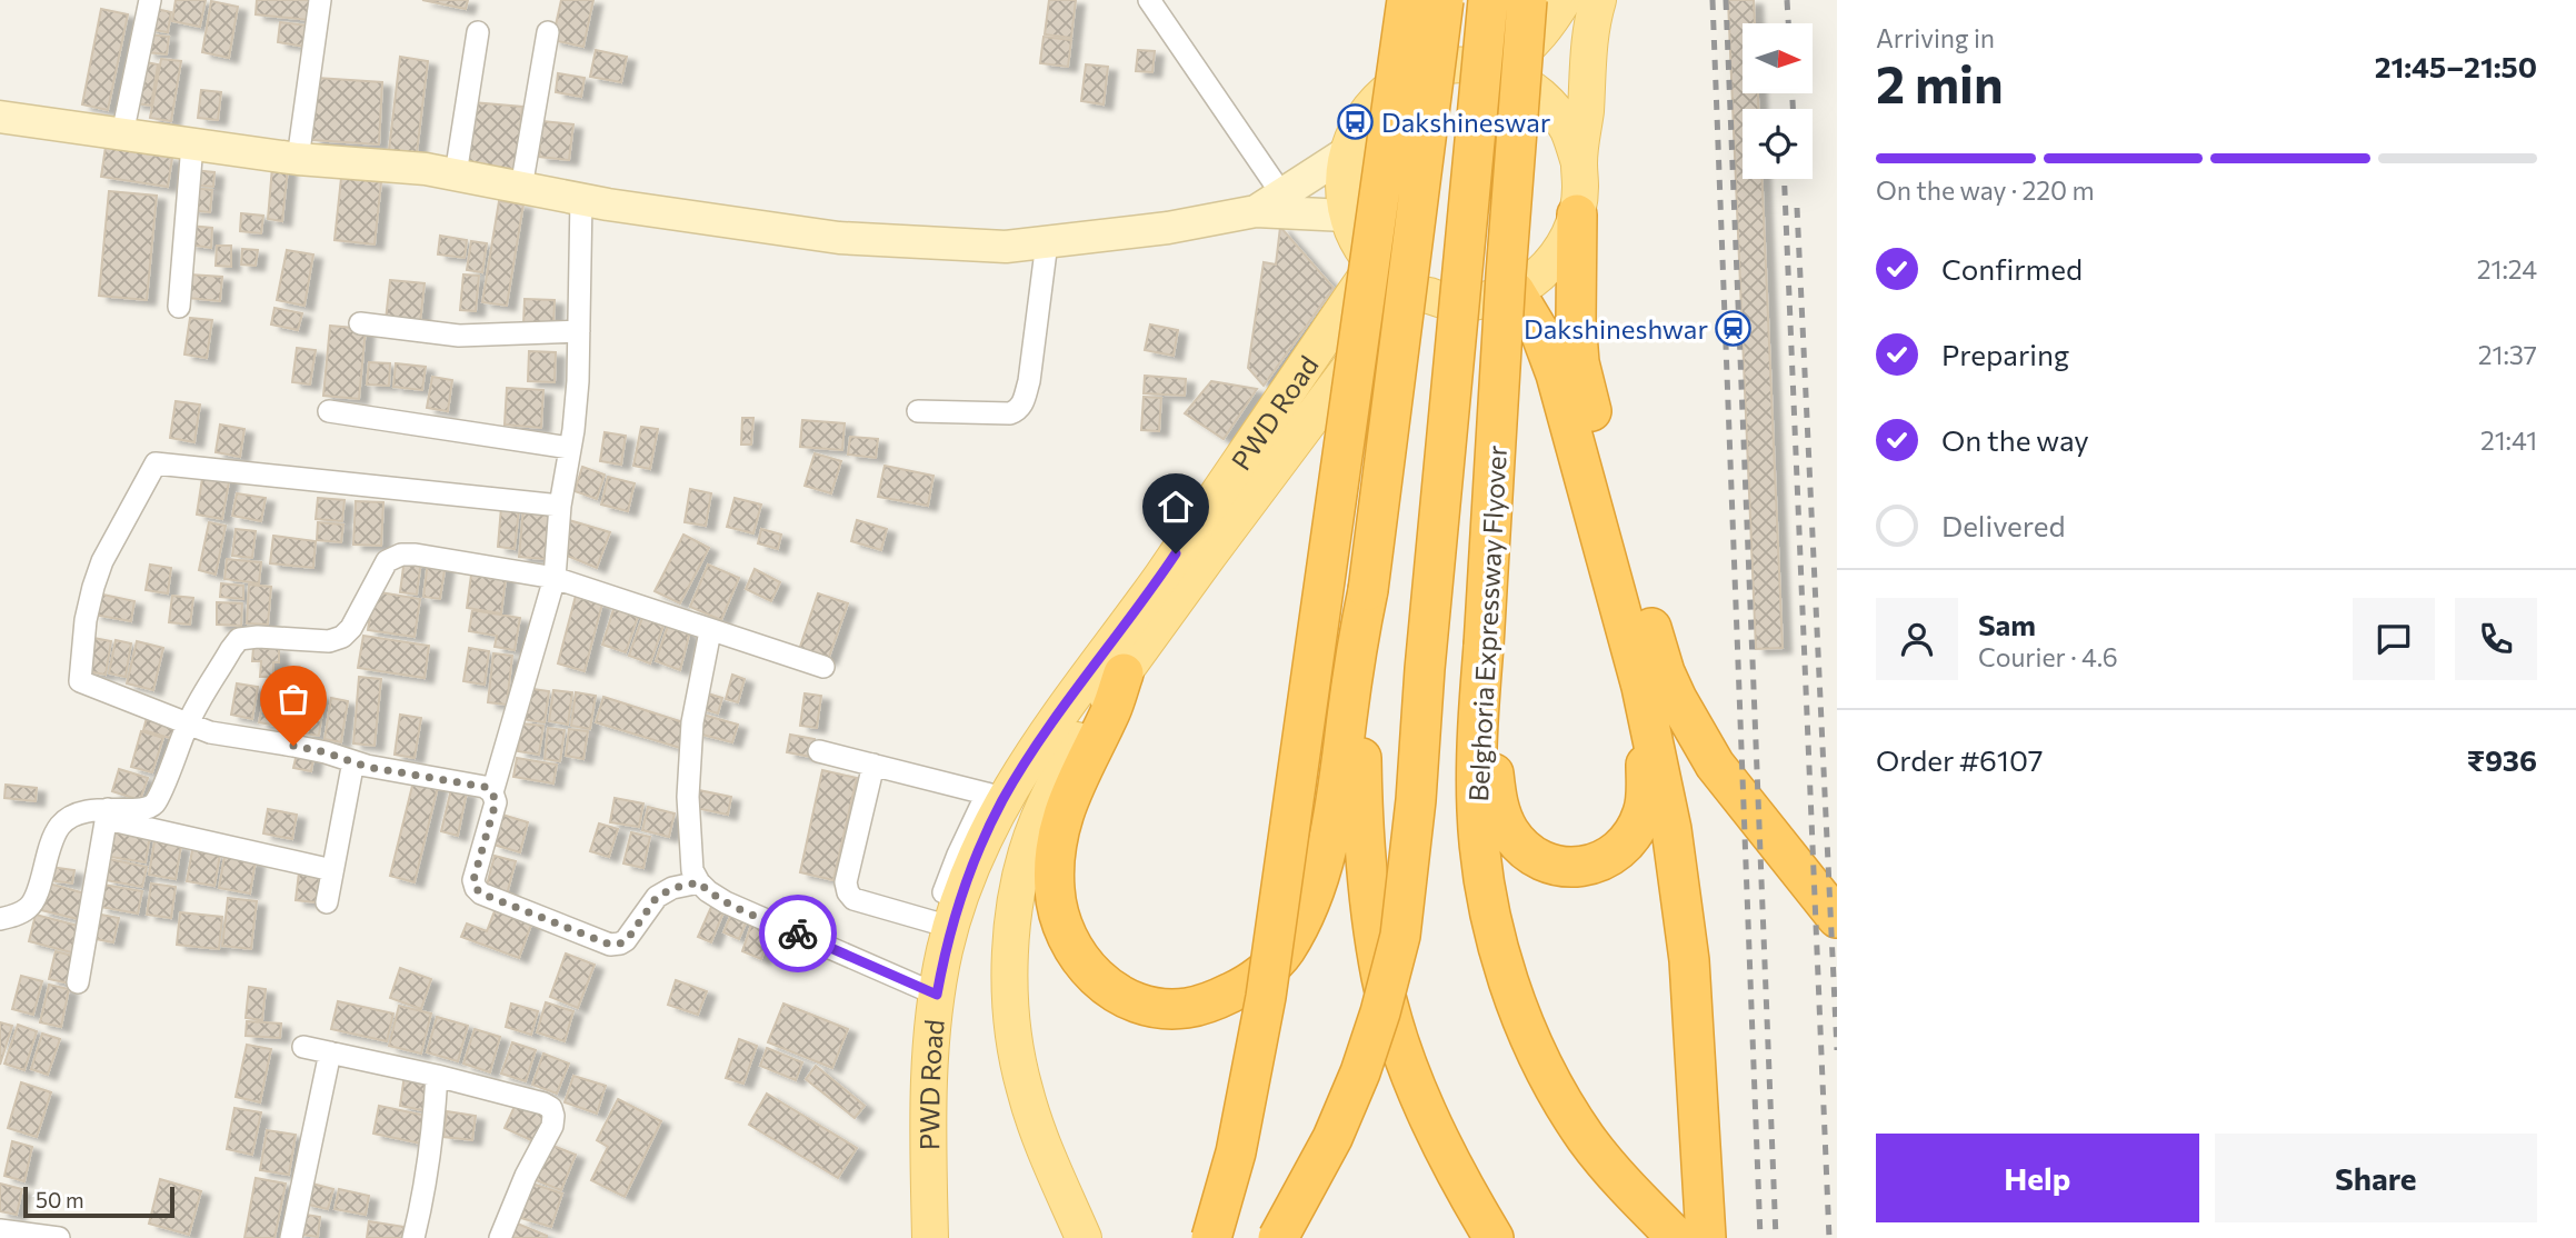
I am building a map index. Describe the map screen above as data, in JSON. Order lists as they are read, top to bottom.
{
  "streets": {
    "highway": ["Belghoria Expressway Flyover"],
    "main road": ["PWD Road"]
  },
  "places": {
    "bus stop": ["Dakshineswar"],
    "station": ["Dakshineshwar"]
  },
  "scale_bar": "50 m",
  "north": "right",
  "page": {
    "heading": ["2 min", "Arriving in", "21:45–21:50"],
    "panel": [
      "Sam",
      "Courier · 4.6",
      "Order #6107",
      "₹936"
    ],
    "bar": "On the way · 220 m",
    "list": [
      ["Confirmed", "21:24"],
      ["Preparing", "21:37"],
      ["On the way", "21:41"],
      "Delivered"
    ],
    "buttons": ["Help", "Share"],
    "scale": "50 m"
  }
}
